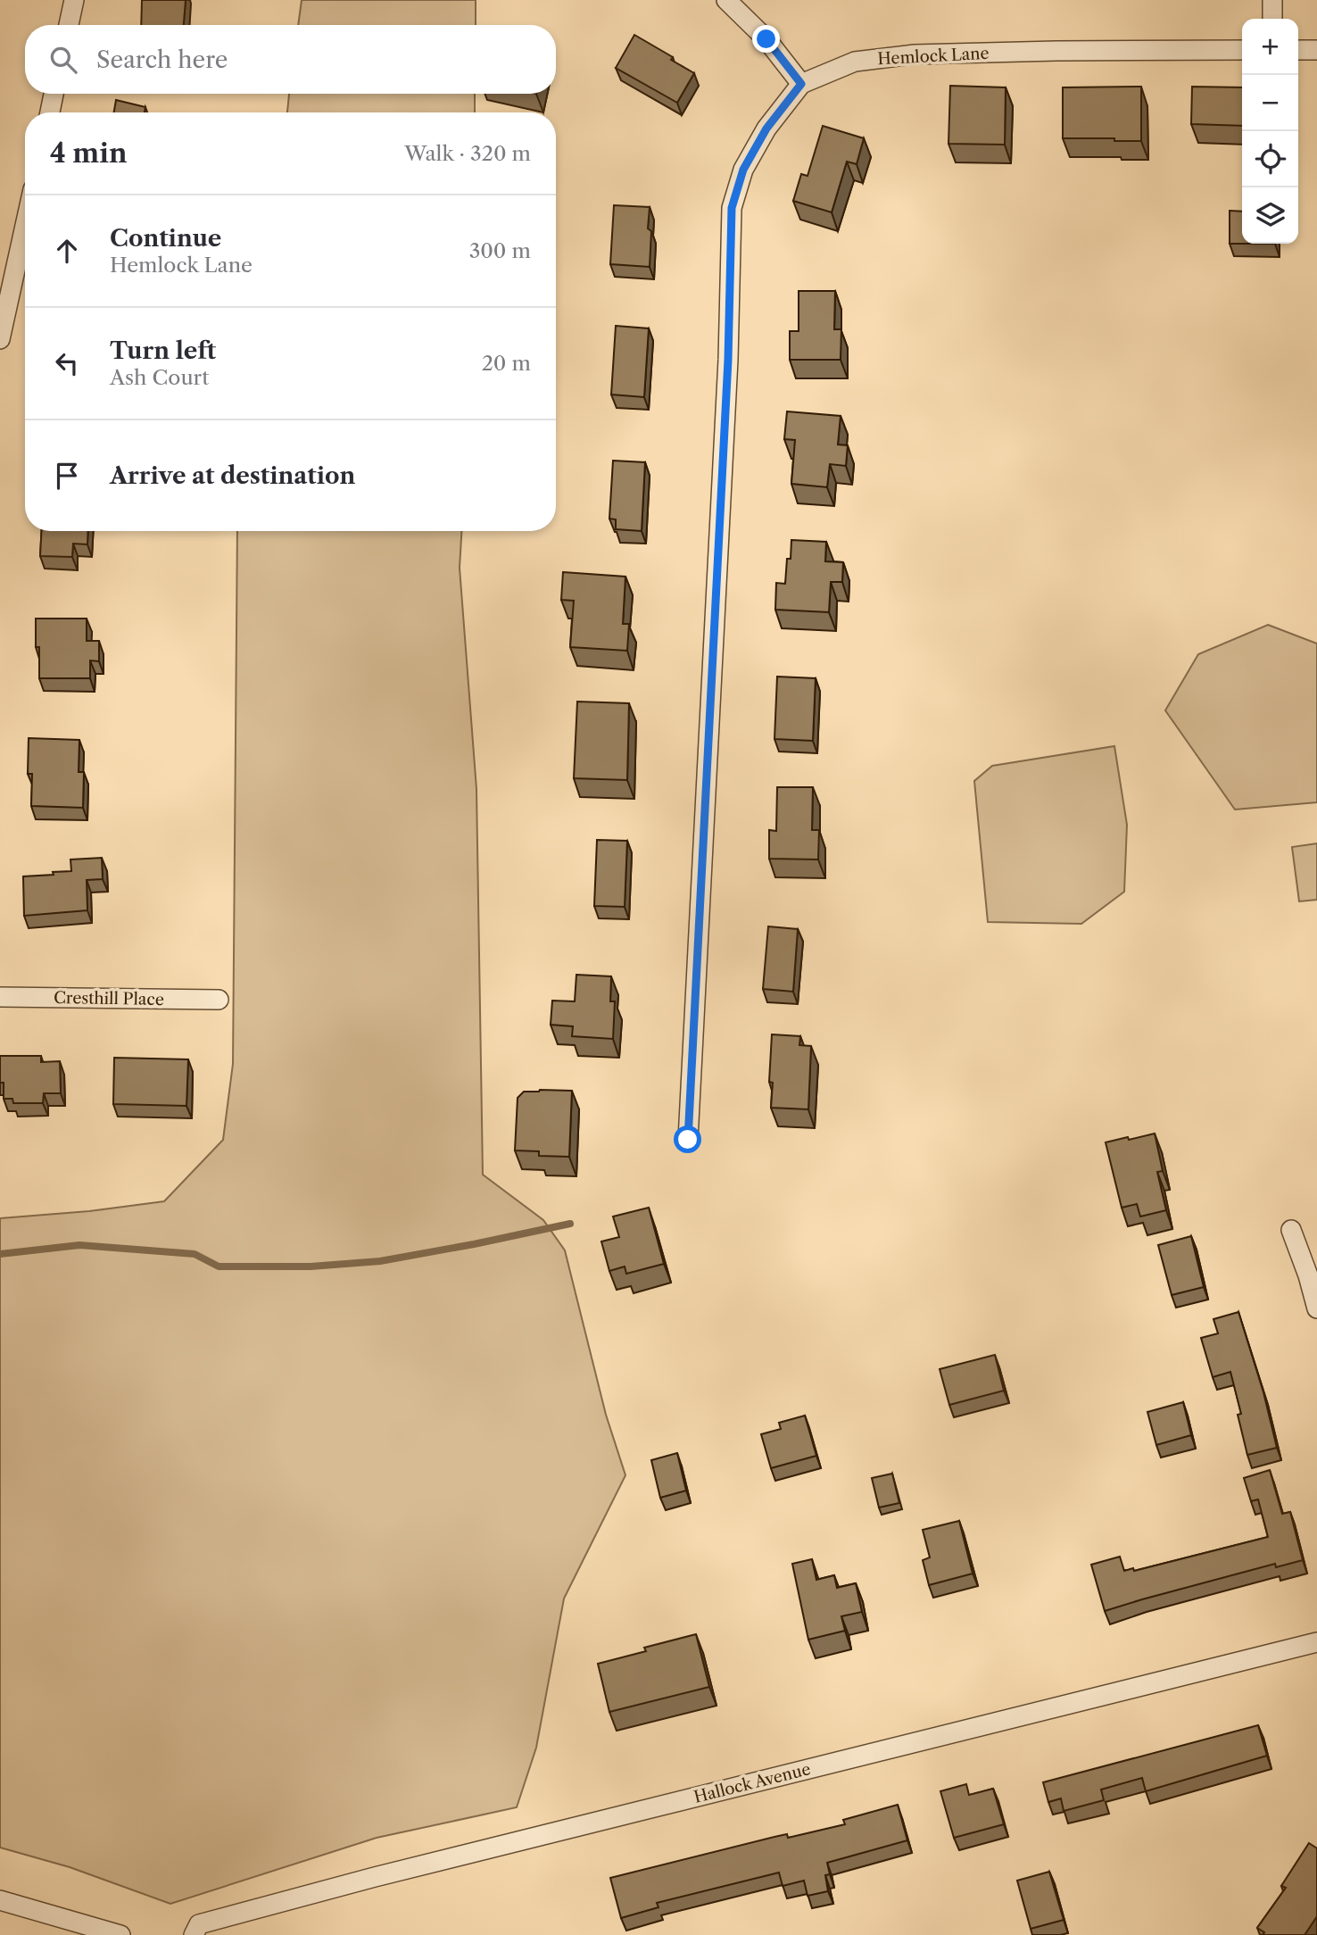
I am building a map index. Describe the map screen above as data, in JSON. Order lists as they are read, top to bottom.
{
  "streets": {
    "street": ["Hemlock Lane", "Cresthill Place", "Hallock Avenue"]
  },
  "page": {
    "map_buttons": ["+", "−"],
    "search": "Search here",
    "heading": ["4 min", "Walk · 320 m"],
    "list": [
      ["Continue", "Hemlock Lane", "300 m"],
      ["Turn left", "Ash Court", "20 m"],
      "Arrive at destination"
    ]
  }
}
